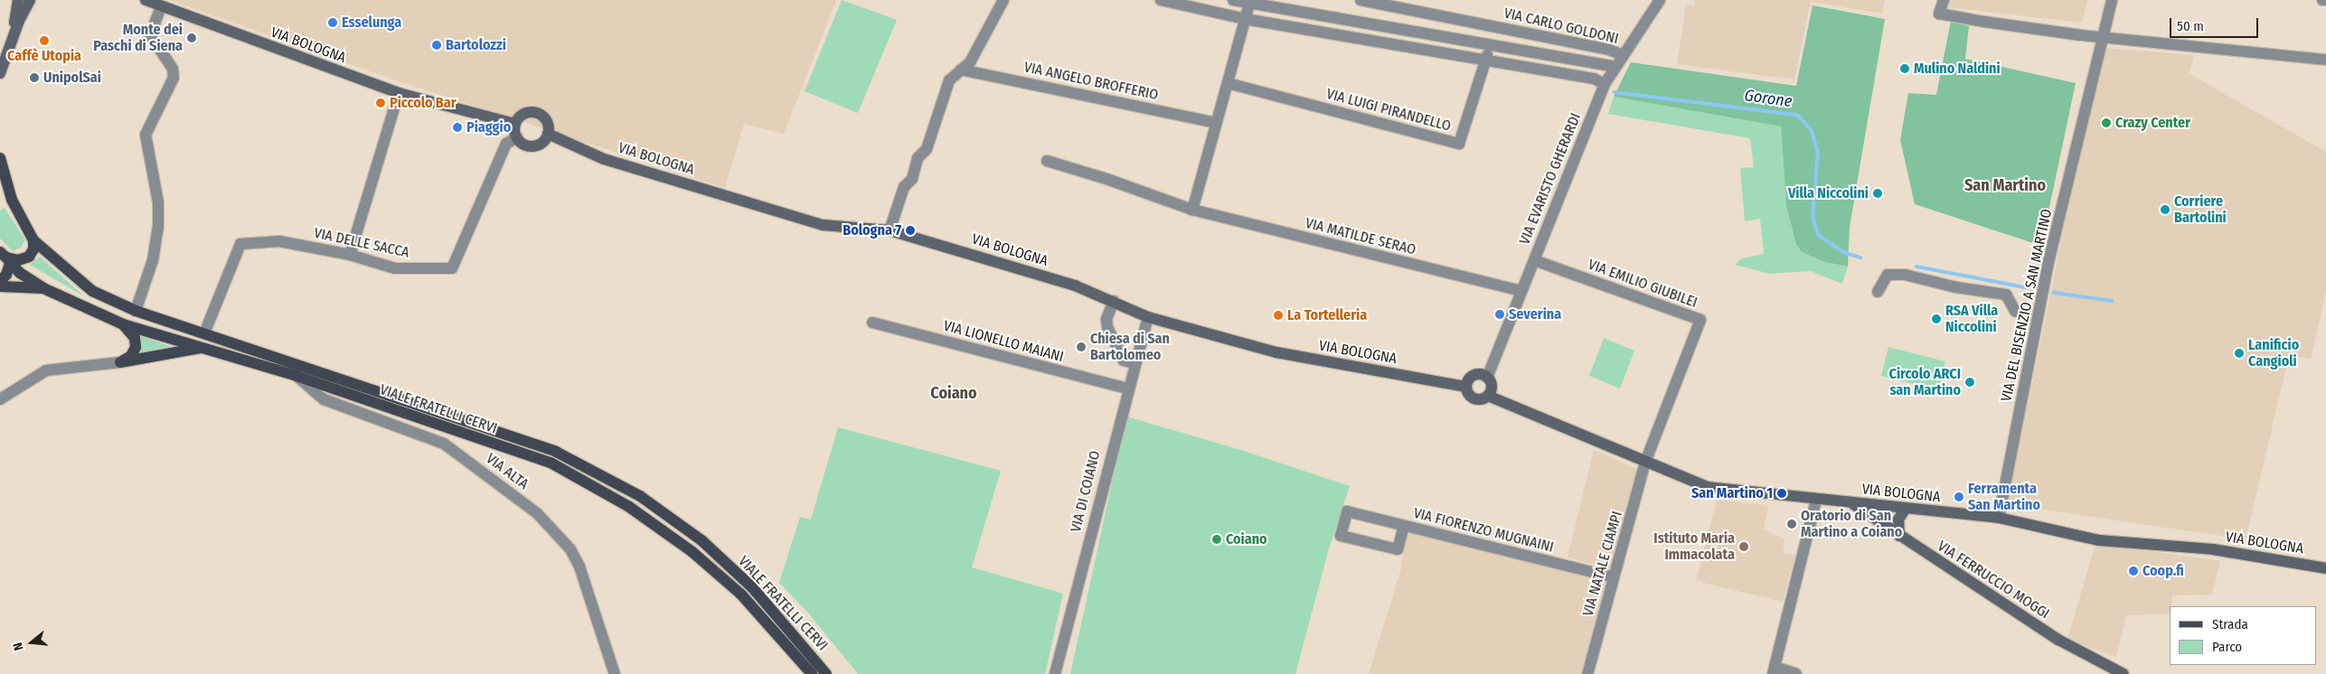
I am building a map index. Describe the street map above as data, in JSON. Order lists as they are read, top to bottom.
{
  "streets": {
    "main road": ["VIALE FRATELLI CERVI"],
    "street": [
      "VIA CARLO GOLDONI",
      "VIA BOLOGNA",
      "VIA ANGELO BROFFERIO",
      "VIA LUIGI PIRANDELLO",
      "VIA EVARISTO GHERARDI",
      "VIA MATILDE SERAO",
      "VIA DELLE SACCA",
      "VIA EMILIO GIUBILEI",
      "VIA DEL BISENZIO A SAN MARTINO",
      "VIA LIONELLO MAIANI",
      "VIA ALTA",
      "VIA DI COIANO",
      "VIA FIORENZO MUGNAINI",
      "VIA NATALE CIAMPI",
      "VIA FERRUCCIO MOGGI"
    ]
  },
  "crossings": [
    ["VIA CARLO GOLDONI", "VIA EVARISTO GHERARDI"],
    ["VIA BOLOGNA", "VIA EVARISTO GHERARDI"],
    ["VIA BOLOGNA", "VIA DELLE SACCA"],
    ["VIA BOLOGNA", "VIA EMILIO GIUBILEI"],
    ["VIA BOLOGNA", "VIA DEL BISENZIO A SAN MARTINO"],
    ["VIA BOLOGNA", "VIA DI COIANO"],
    ["VIA BOLOGNA", "VIA NATALE CIAMPI"],
    ["VIA BOLOGNA", "VIA FERRUCCIO MOGGI"],
    ["VIA EVARISTO GHERARDI", "VIA MATILDE SERAO"],
    ["VIA EVARISTO GHERARDI", "VIA EMILIO GIUBILEI"],
    ["VIA DELLE SACCA", "VIALE FRATELLI CERVI"],
    ["VIA EMILIO GIUBILEI", "VIA NATALE CIAMPI"],
    ["VIA LIONELLO MAIANI", "VIA DI COIANO"],
    ["VIALE FRATELLI CERVI", "VIA ALTA"],
    ["VIA FIORENZO MUGNAINI", "VIA NATALE CIAMPI"]
  ],
  "districts": ["San Martino", "Coiano"],
  "water": ["Gorone"],
  "places": [
    "Esselunga",
    "Monte dei Paschi di Siena",
    "Caffè Utopia",
    "Bartolozzi",
    "Mulino Naldini",
    "UnipolSai",
    "Piccolo Bar",
    "Crazy Center",
    "Piaggio",
    "Villa Niccolini",
    "Corriere Bartolini",
    "Bologna 7",
    "Severina",
    "La Tortelleria",
    "RSA Villa Niccolini",
    "Chiesa di San Bartolomeo",
    "Lanificio Cangioli",
    "Circolo ARCI san Martino",
    "San Martino 1",
    "Ferramenta San Martino",
    "Oratorio di San Martino a Coiano",
    "Coiano",
    "Istituto Maria Immacolata",
    "Coop.fi"
  ],
  "legend": ["Strada", "Parco"],
  "scale_bar": "50 m",
  "north": "left"
}
